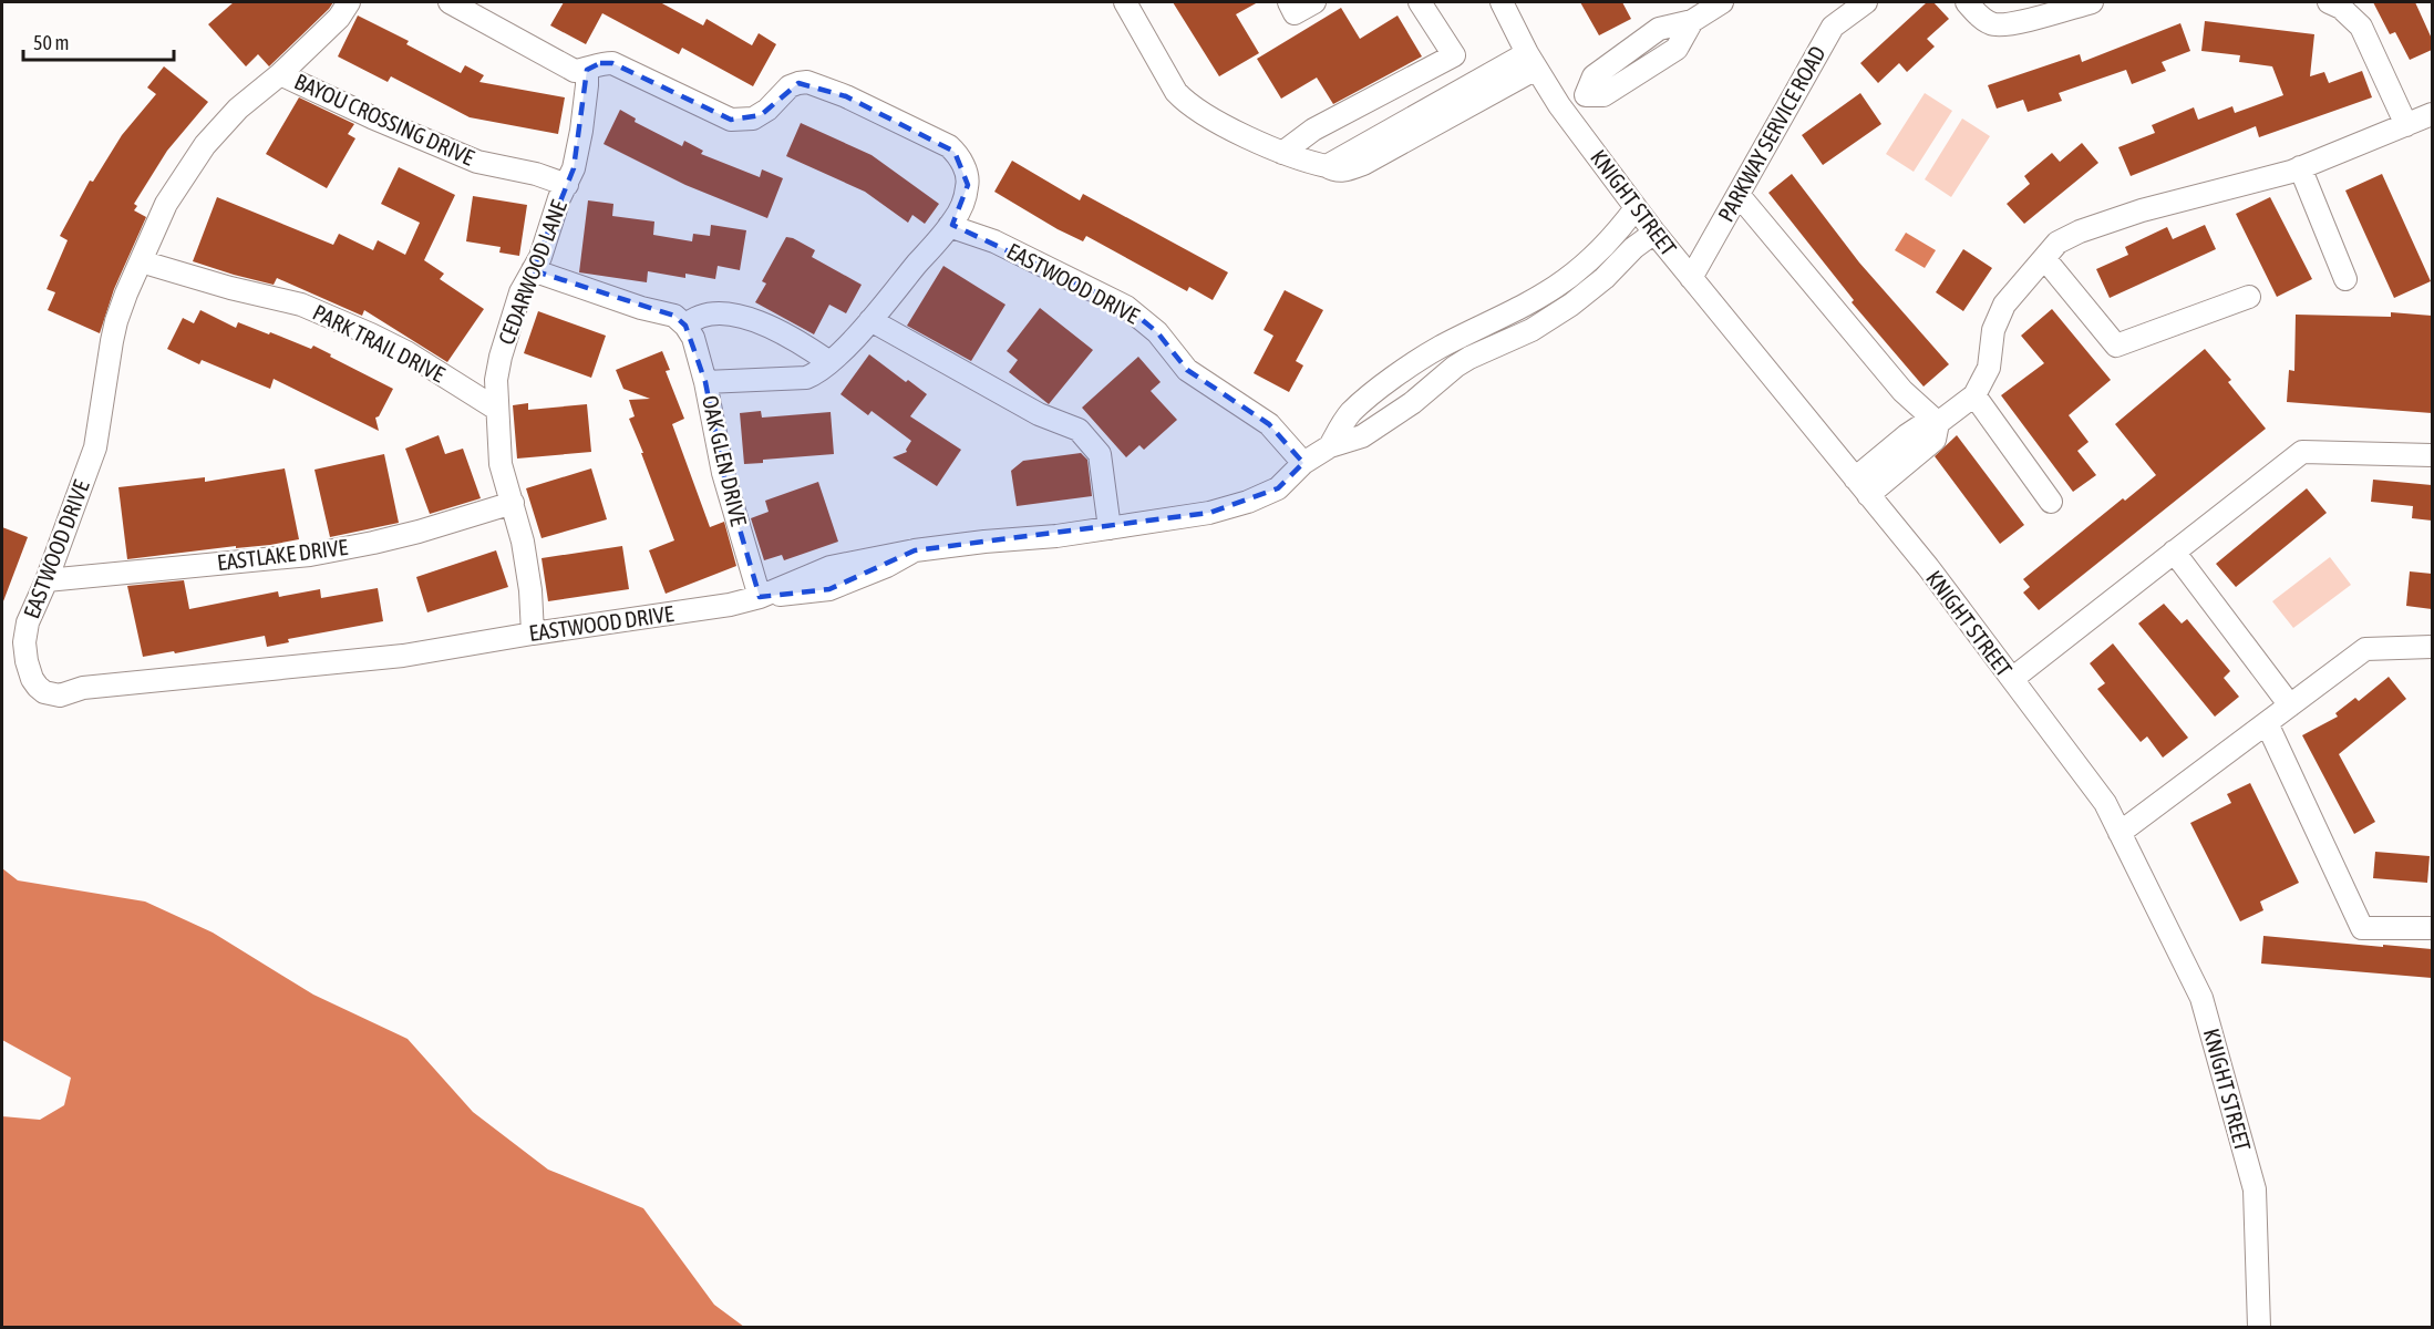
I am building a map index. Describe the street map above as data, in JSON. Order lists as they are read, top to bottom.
{
  "streets": {
    "street": [
      "BAYOU CROSSING DRIVE",
      "PARKWAY SERVICE ROAD",
      "KNIGHT STREET",
      "CEDARWOOD LANE",
      "EASTWOOD DRIVE",
      "PARK TRAIL DRIVE",
      "OAK GLEN DRIVE",
      "EASTLAKE DRIVE"
    ]
  },
  "crossings": [
    ["BAYOU CROSSING DRIVE", "CEDARWOOD LANE"],
    ["BAYOU CROSSING DRIVE", "EASTWOOD DRIVE"],
    ["PARKWAY SERVICE ROAD", "KNIGHT STREET"],
    ["KNIGHT STREET", "EASTWOOD DRIVE"],
    ["CEDARWOOD LANE", "EASTWOOD DRIVE"],
    ["CEDARWOOD LANE", "PARK TRAIL DRIVE"],
    ["CEDARWOOD LANE", "EASTLAKE DRIVE"],
    ["EASTWOOD DRIVE", "PARK TRAIL DRIVE"],
    ["EASTWOOD DRIVE", "OAK GLEN DRIVE"],
    ["EASTWOOD DRIVE", "EASTLAKE DRIVE"]
  ],
  "scale_bar": "50 m"
}
